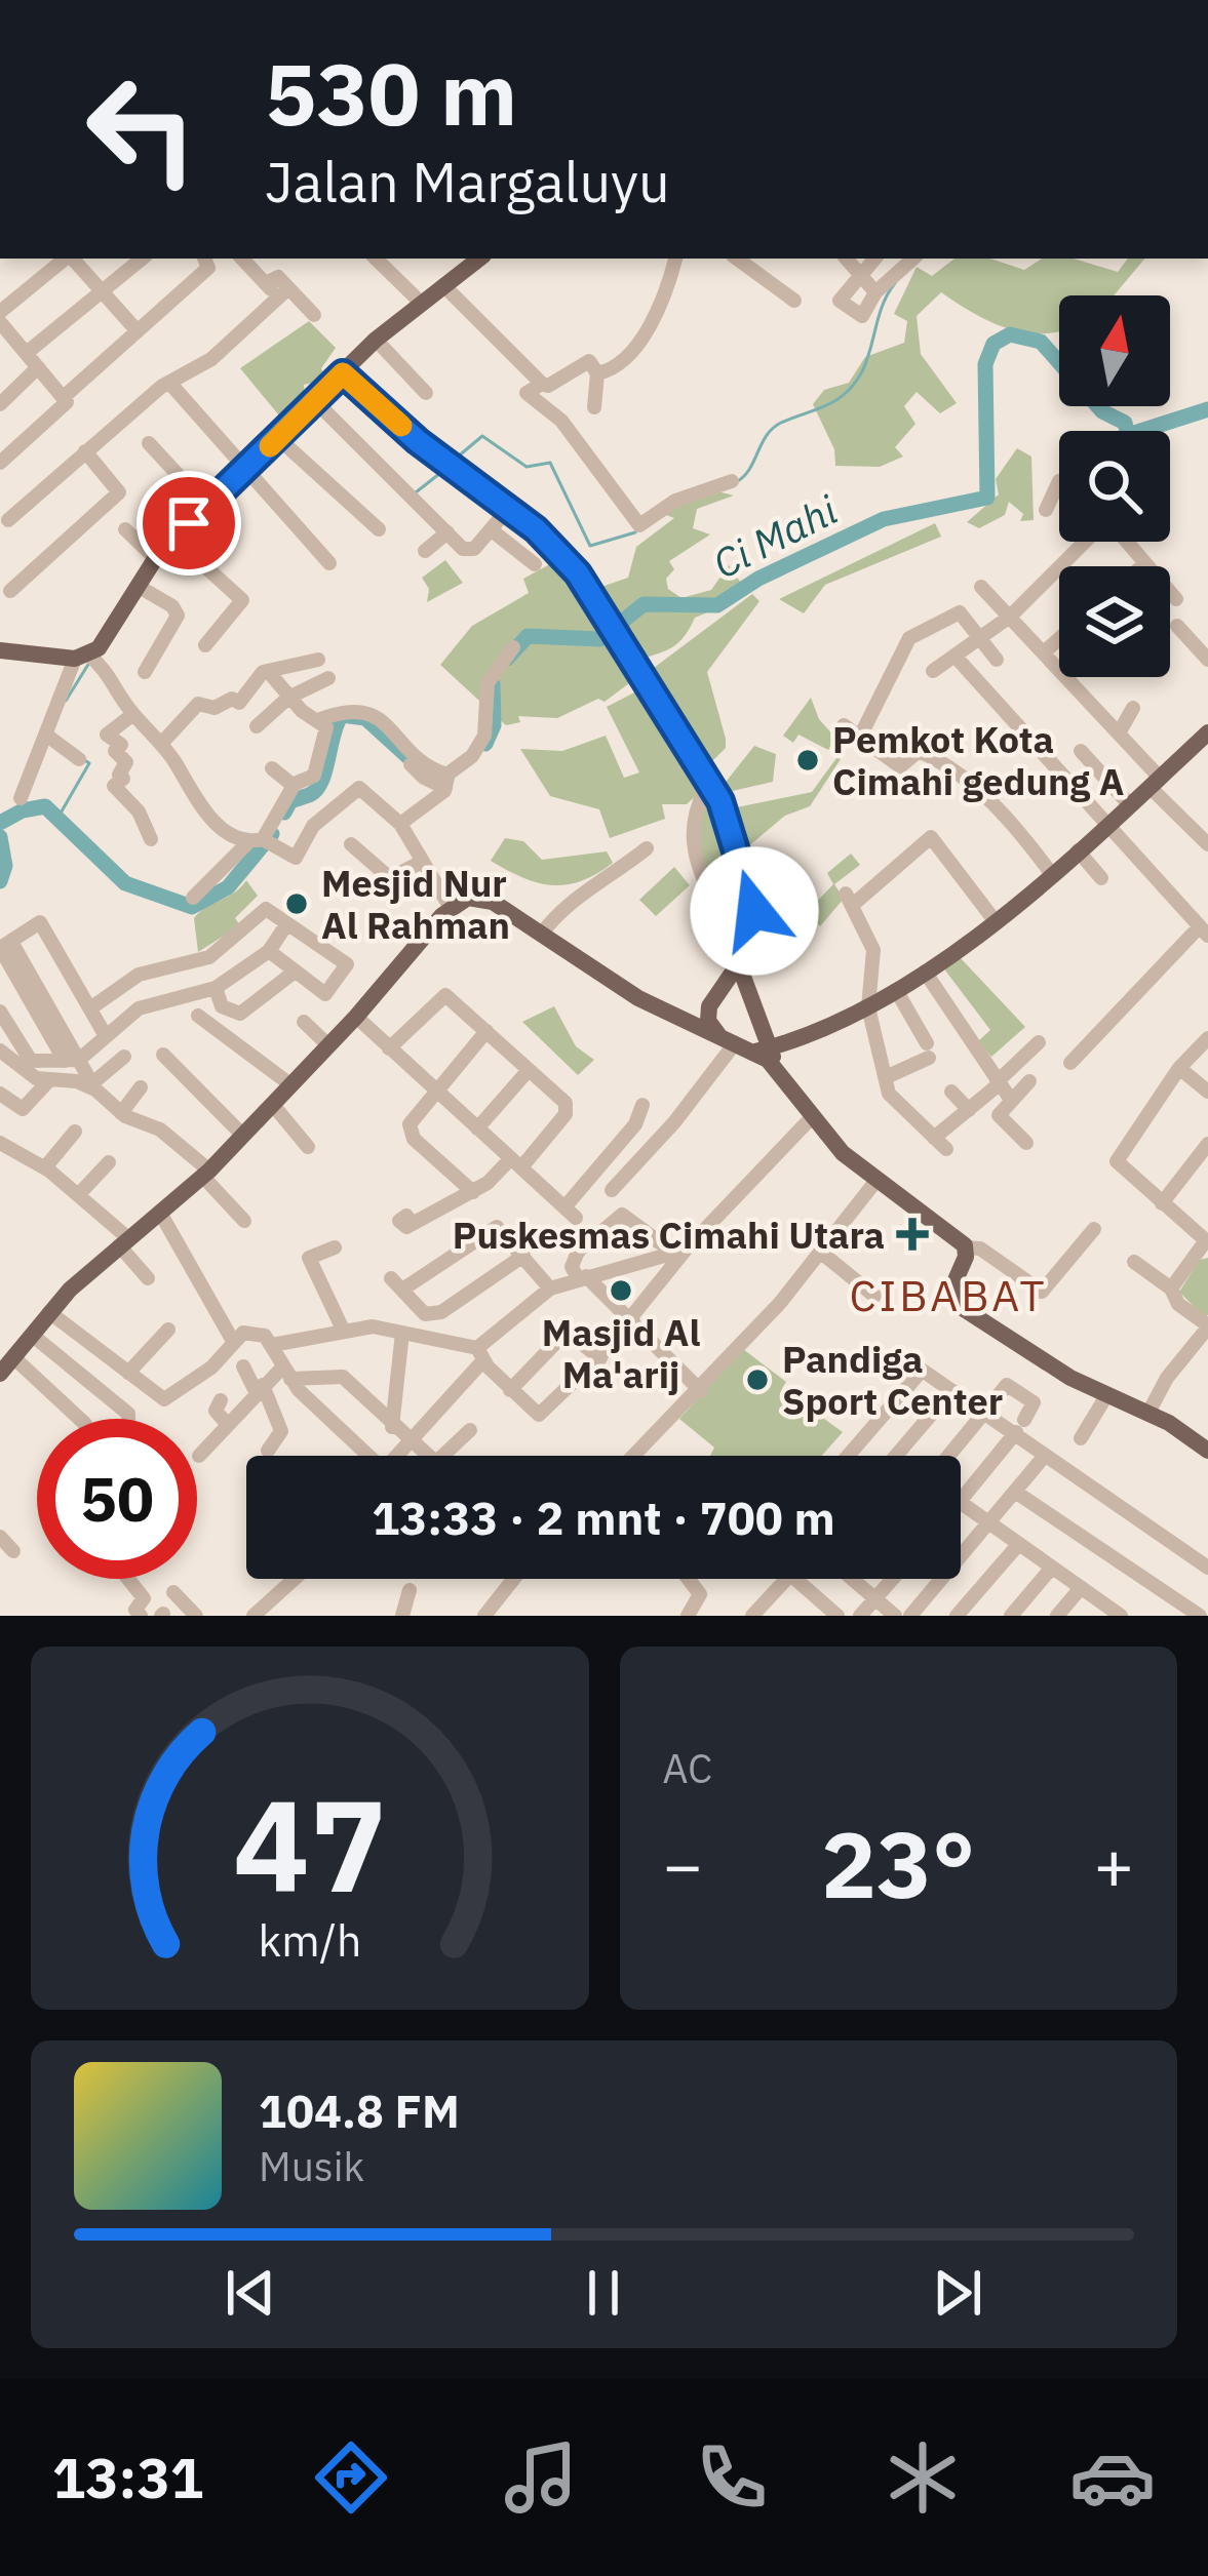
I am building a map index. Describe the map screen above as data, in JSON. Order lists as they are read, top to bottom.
{
  "districts": ["CIBABAT"],
  "water": ["Ci Mahi"],
  "places": {
    "other": [
      "Pemkot Kota Cimahi gedung A",
      "Mesjid Nur Al Rahman",
      "Masjid Al Ma'arij",
      "Pandiga Sport Center"
    ],
    "health": ["Puskesmas Cimahi Utara"]
  },
  "north": "top",
  "page": {
    "turn": ["530 m", "Jalan Margaluyu"],
    "limit": "50",
    "trip": "13:33 · 2 mnt · 700 m",
    "tile": "AC",
    "heat": ["−", "23°", "+"],
    "song": ["104.8 FM", "Musik"],
    "tabs": "13:31",
    "gauge": ["47", "km/h"]
  }
}
